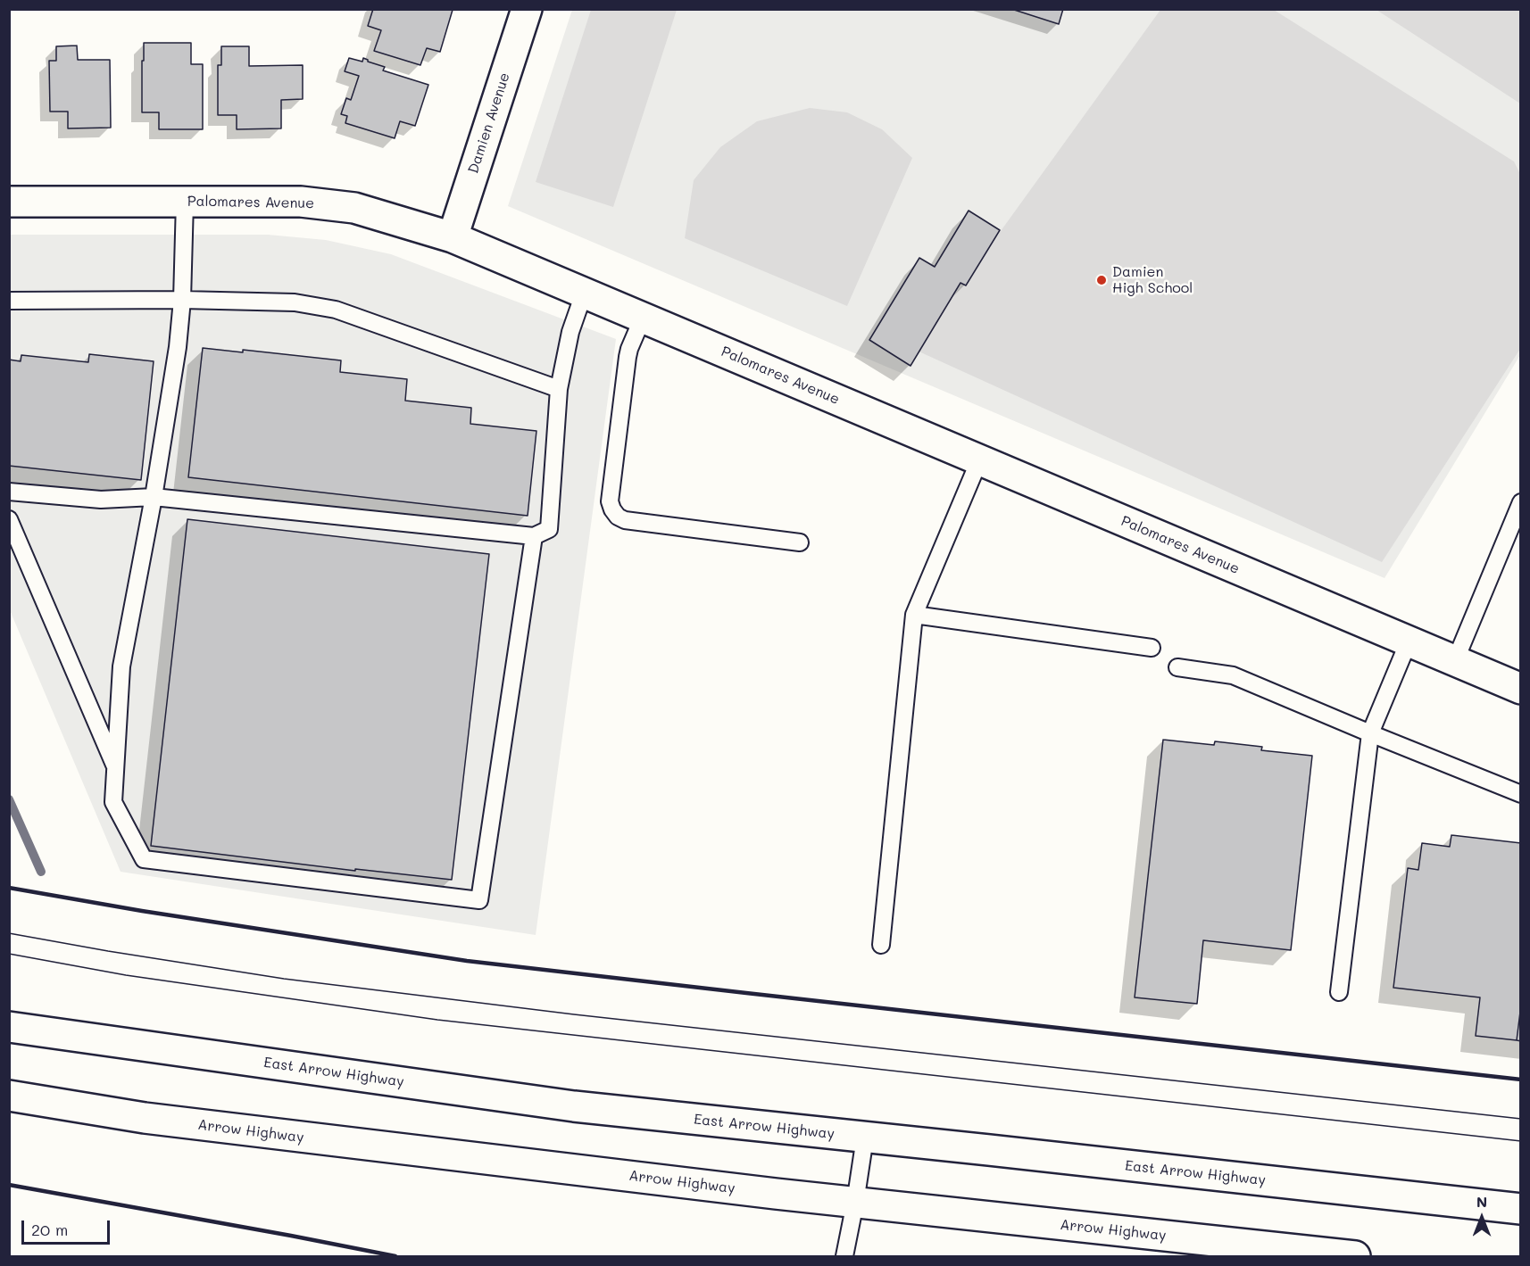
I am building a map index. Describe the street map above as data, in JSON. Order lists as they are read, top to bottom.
{
  "streets": {
    "main road": [
      "Damien Avenue",
      "Palomares Avenue",
      "East Arrow Highway",
      "Arrow Highway"
    ]
  },
  "crossings": [
    ["Damien Avenue", "Palomares Avenue"]
  ],
  "places": ["Damien High School"],
  "scale_bar": "20 m",
  "north": "top"
}
